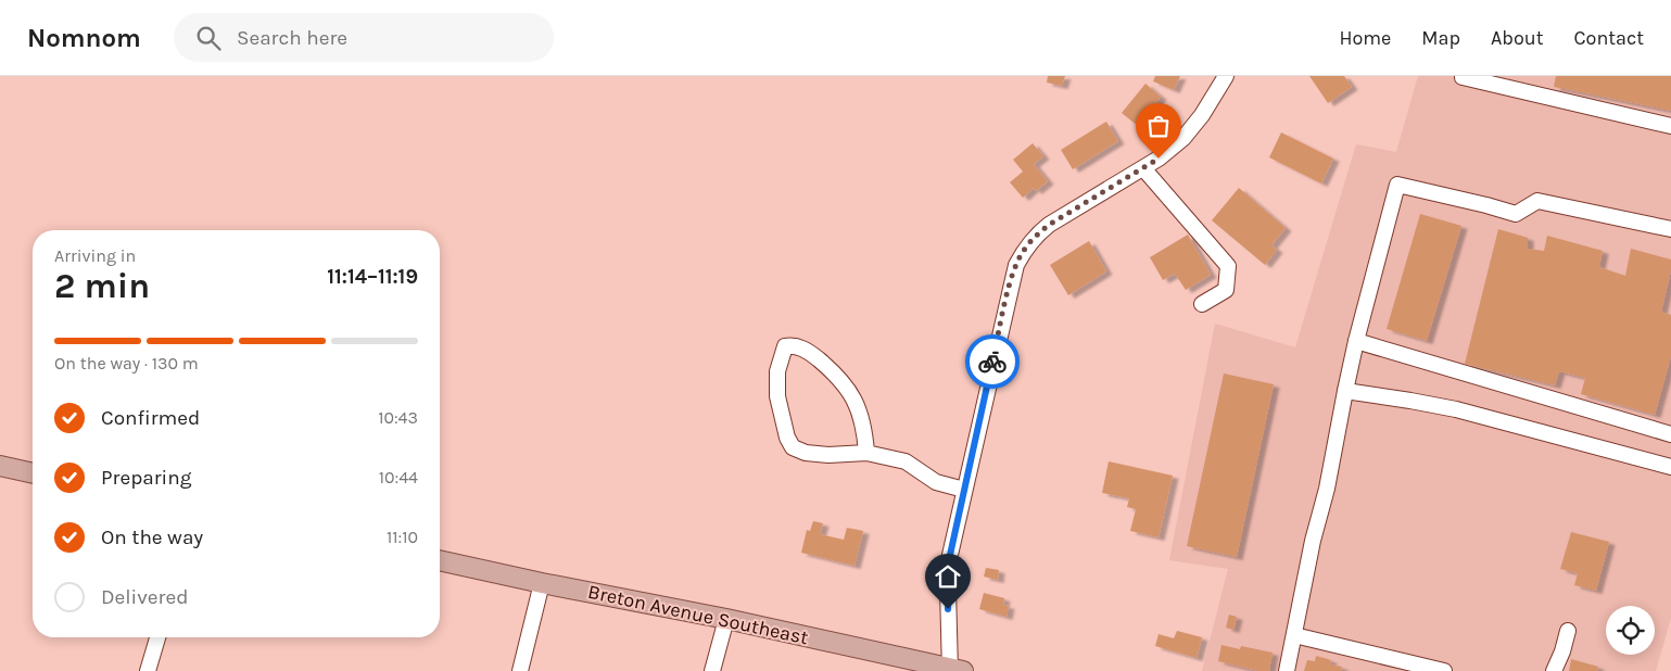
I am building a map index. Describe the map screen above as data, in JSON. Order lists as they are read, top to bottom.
{
  "streets": {
    "main road": ["Breton Avenue Southeast"]
  },
  "page": {
    "header": "Nomnom",
    "search": "Search here",
    "nav": [
      "Home",
      "Map",
      "About",
      "Contact"
    ],
    "heading": ["2 min", "Arriving in", "11:14–11:19"],
    "bar": "On the way · 130 m",
    "list": [
      ["Confirmed", "10:43"],
      ["Preparing", "10:44"],
      ["On the way", "11:10"],
      "Delivered"
    ]
  }
}
